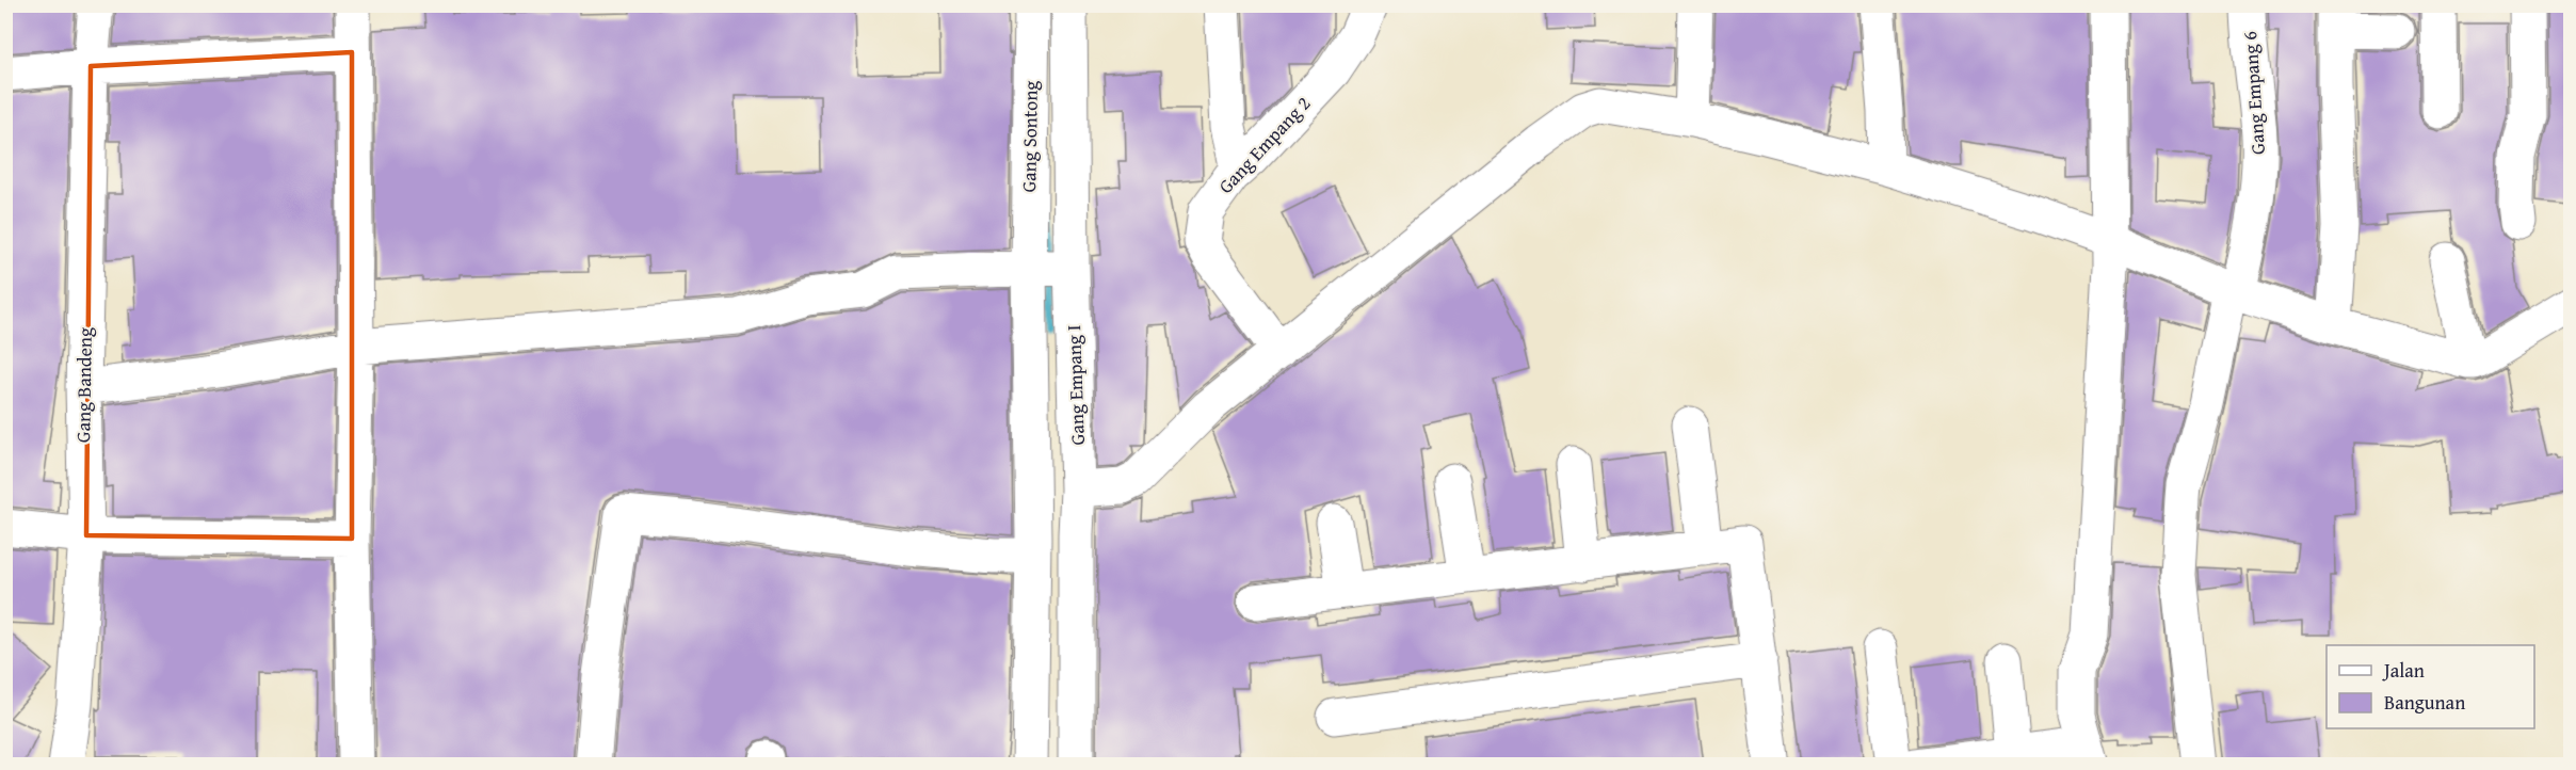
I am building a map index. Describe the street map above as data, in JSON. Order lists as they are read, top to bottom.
{
  "streets": {
    "street": [
      "Gang Empang 6",
      "Gang Sontong",
      "Gang Empang 2",
      "Gang Bandeng",
      "Gang Empang I"
    ]
  },
  "crossings": [
    ["Gang Sontong", "Gang Empang I"]
  ],
  "legend": ["Jalan", "Bangunan"]
}
